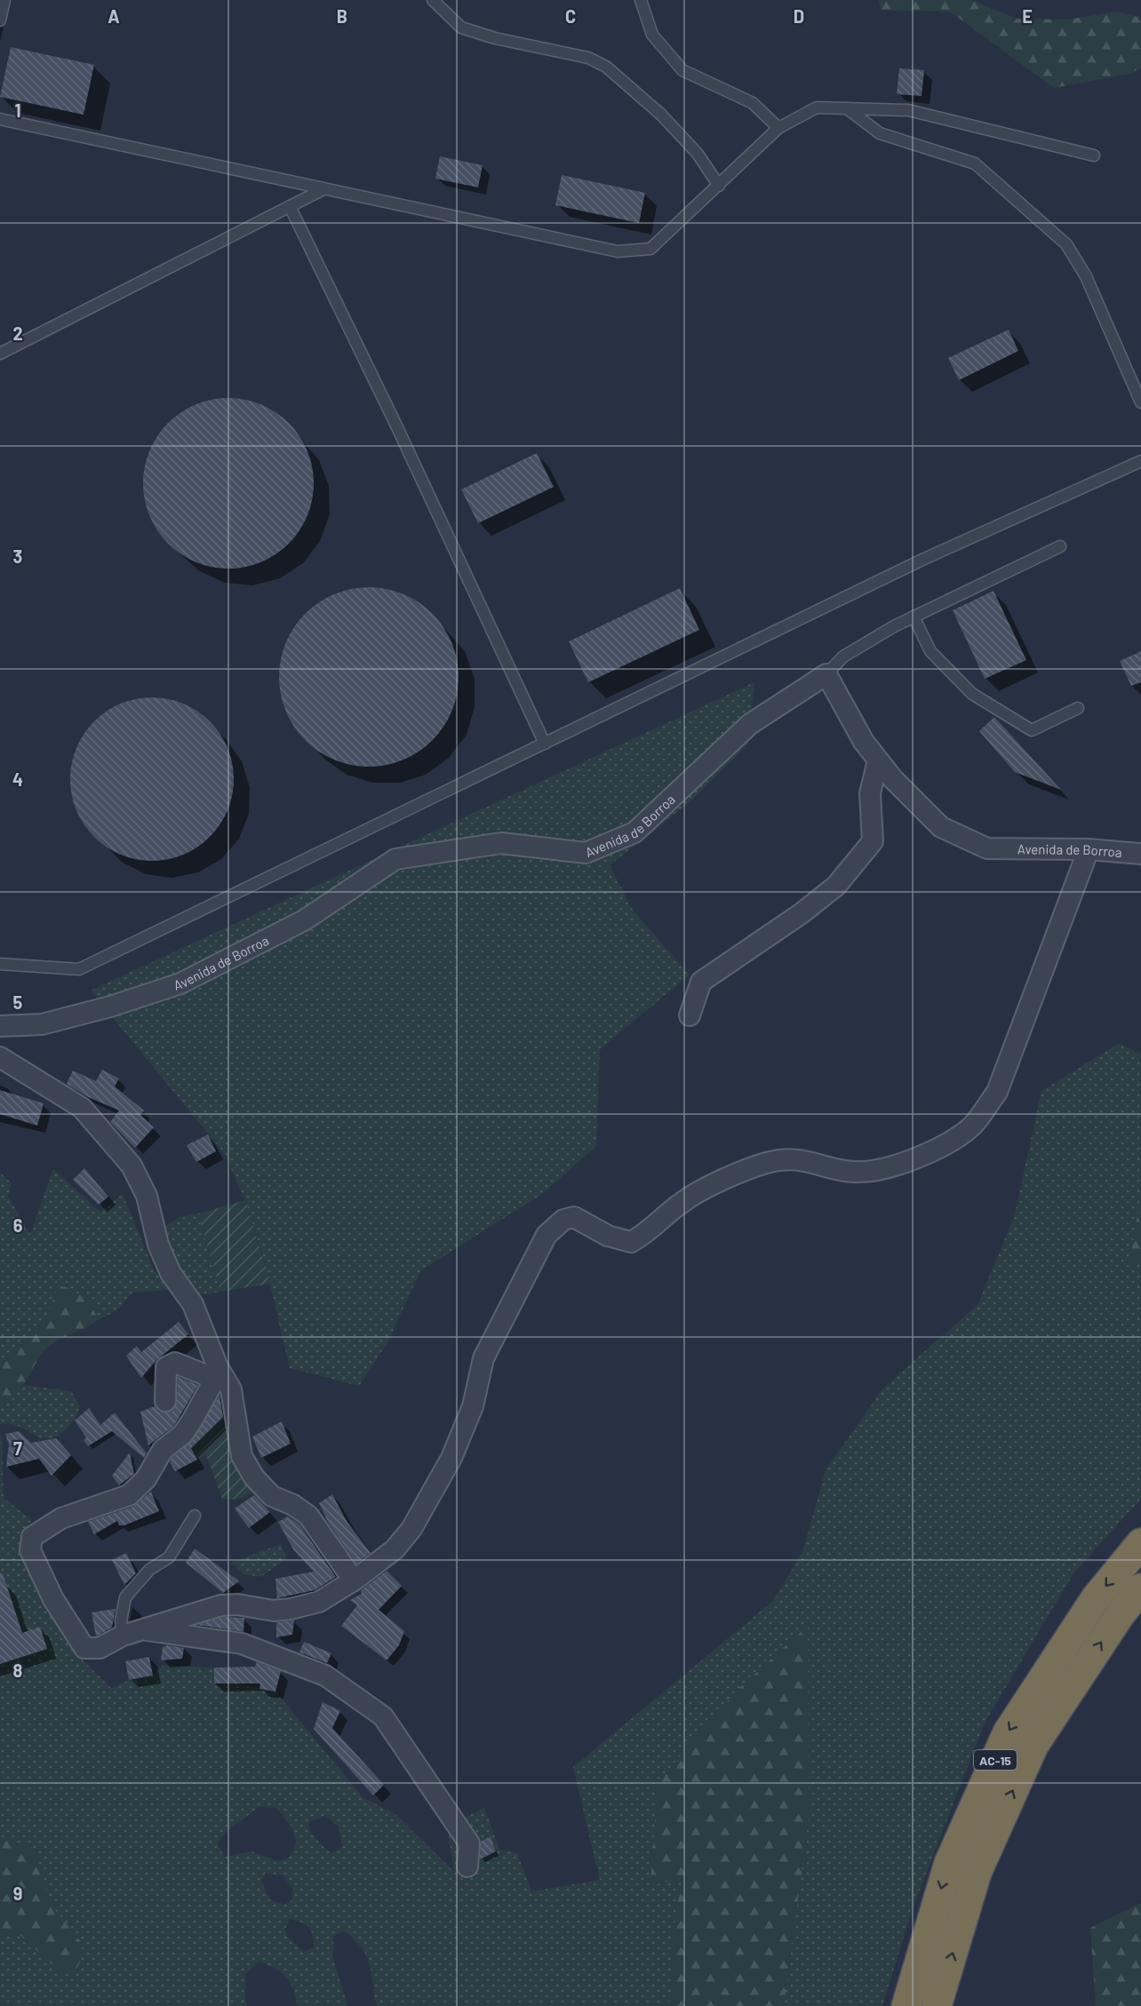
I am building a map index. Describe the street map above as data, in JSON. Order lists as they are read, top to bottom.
{
  "streets": {
    "highway": ["AC-15"],
    "street": ["Avenida de Borroa"]
  },
  "grid": {
    "columns": [
      "A",
      "B",
      "C",
      "D",
      "E"
    ],
    "rows": [
      "1",
      "2",
      "3",
      "4",
      "5",
      "6",
      "7",
      "8",
      "9"
    ]
  }
}
